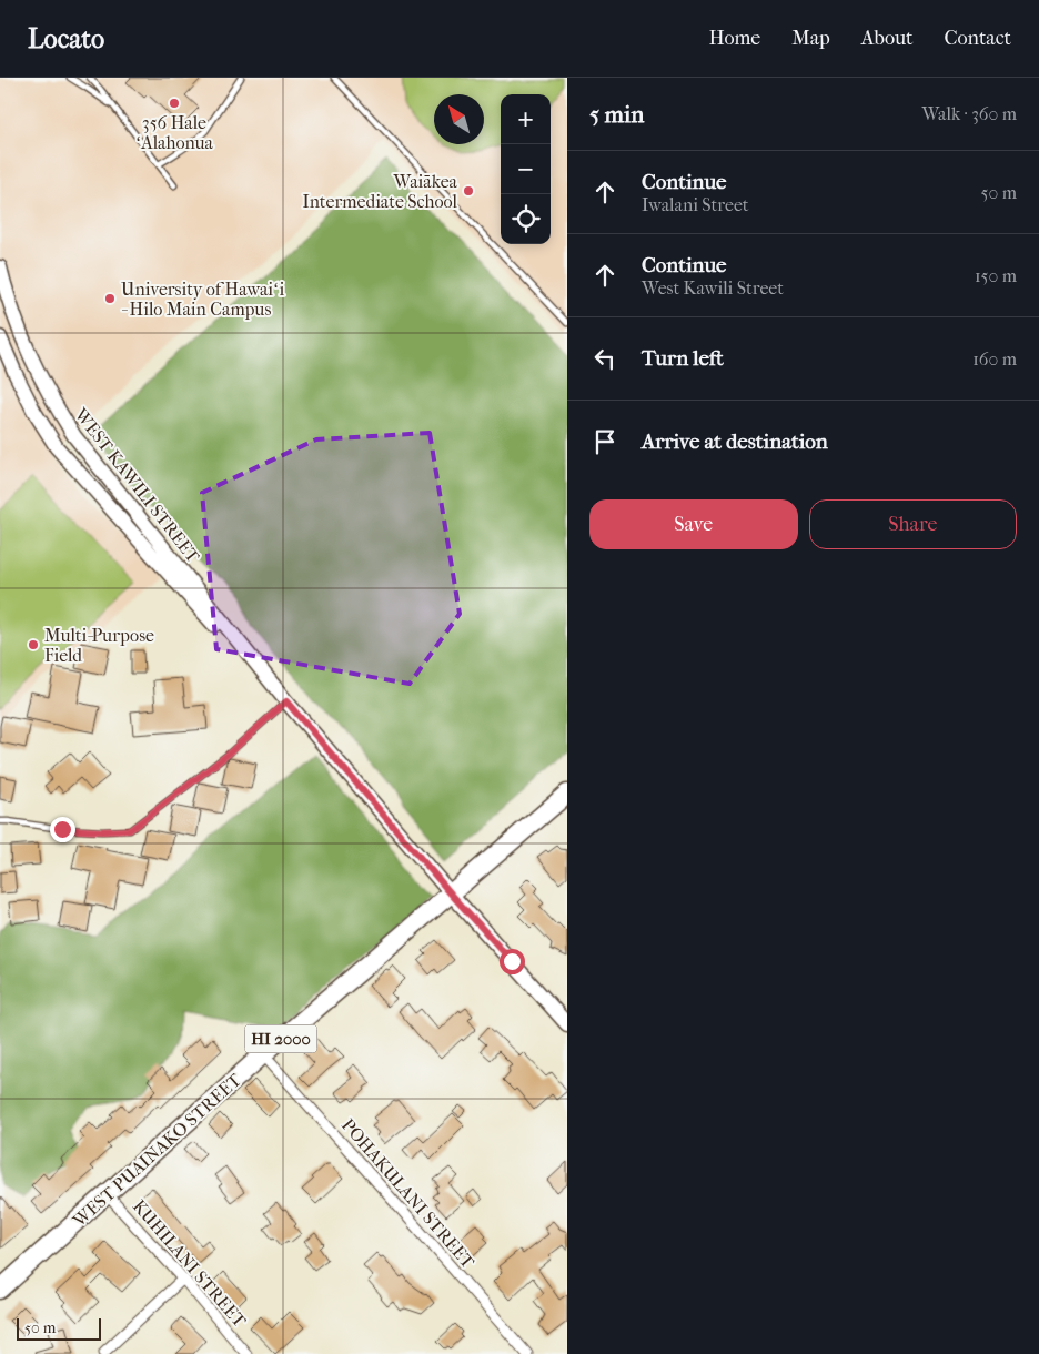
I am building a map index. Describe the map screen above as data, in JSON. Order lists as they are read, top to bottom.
{
  "streets": {
    "highway": ["HI 2000", "WEST PUAINAKO STREET"],
    "street": ["WEST KAWILI STREET", "POHAKULANI STREET", "KUHILANI STREET"]
  },
  "crossings": [
    ["WEST KAWILI STREET", "WEST PUAINAKO STREET"],
    ["WEST PUAINAKO STREET", "POHAKULANI STREET"],
    ["WEST PUAINAKO STREET", "KUHILANI STREET"]
  ],
  "places": [
    "356 Hale ʻAlahonua",
    "Waiākea Intermediate School",
    "University of Hawaiʻi - Hilo Main Campus",
    "Multi-Purpose Field"
  ],
  "scale_bar": "50 m",
  "north": "top left",
  "page": {
    "header": "Locato",
    "nav": [
      "Home",
      "Map",
      "About",
      "Contact"
    ],
    "heading": ["5 min", "Walk · 360 m"],
    "map_buttons": ["+", "−"],
    "list": [
      ["Continue", "Iwalani Street", "50 m"],
      ["Continue", "West Kawili Street", "150 m"],
      ["Turn left", "160 m"],
      "Arrive at destination"
    ],
    "buttons": ["Save", "Share"],
    "scale": "50 m"
  }
}
